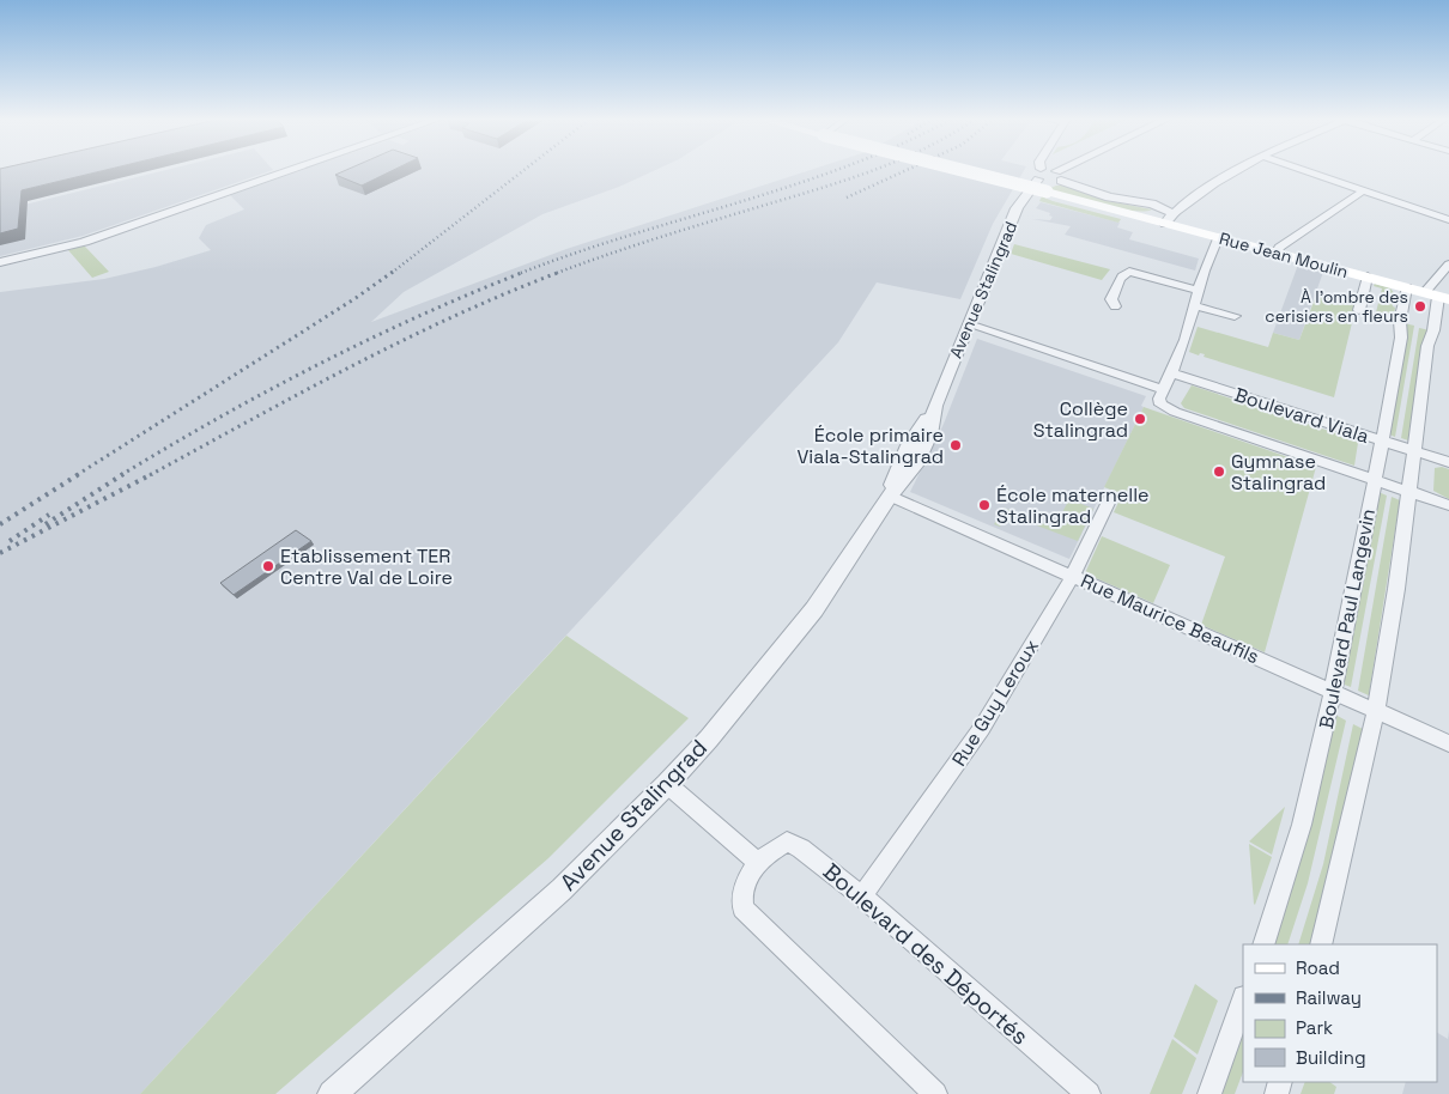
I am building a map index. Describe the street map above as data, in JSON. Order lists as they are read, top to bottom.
{
  "streets": {
    "main road": ["Rue Jean Moulin"],
    "street": [
      "Avenue Stalingrad",
      "Boulevard Viala",
      "Rue Maurice Beaufils",
      "Boulevard Paul Langevin",
      "Rue Guy Leroux",
      "Boulevard des Déportés"
    ]
  },
  "crossings": [
    ["Rue Jean Moulin", "Boulevard Paul Langevin"],
    ["Avenue Stalingrad", "Rue Maurice Beaufils"],
    ["Boulevard Viala", "Boulevard Paul Langevin"],
    ["Rue Maurice Beaufils", "Boulevard Paul Langevin"],
    ["Rue Maurice Beaufils", "Rue Guy Leroux"],
    ["Rue Guy Leroux", "Boulevard des Déportés"]
  ],
  "places": [
    "À l'ombre des cerisiers en fleurs",
    "Collège Stalingrad",
    "École primaire Viala-Stalingrad",
    "Gymnase Stalingrad",
    "École maternelle Stalingrad",
    "Etablissement TER Centre Val de Loire"
  ],
  "legend": [
    "Road",
    "Railway",
    "Park",
    "Building"
  ]
}
